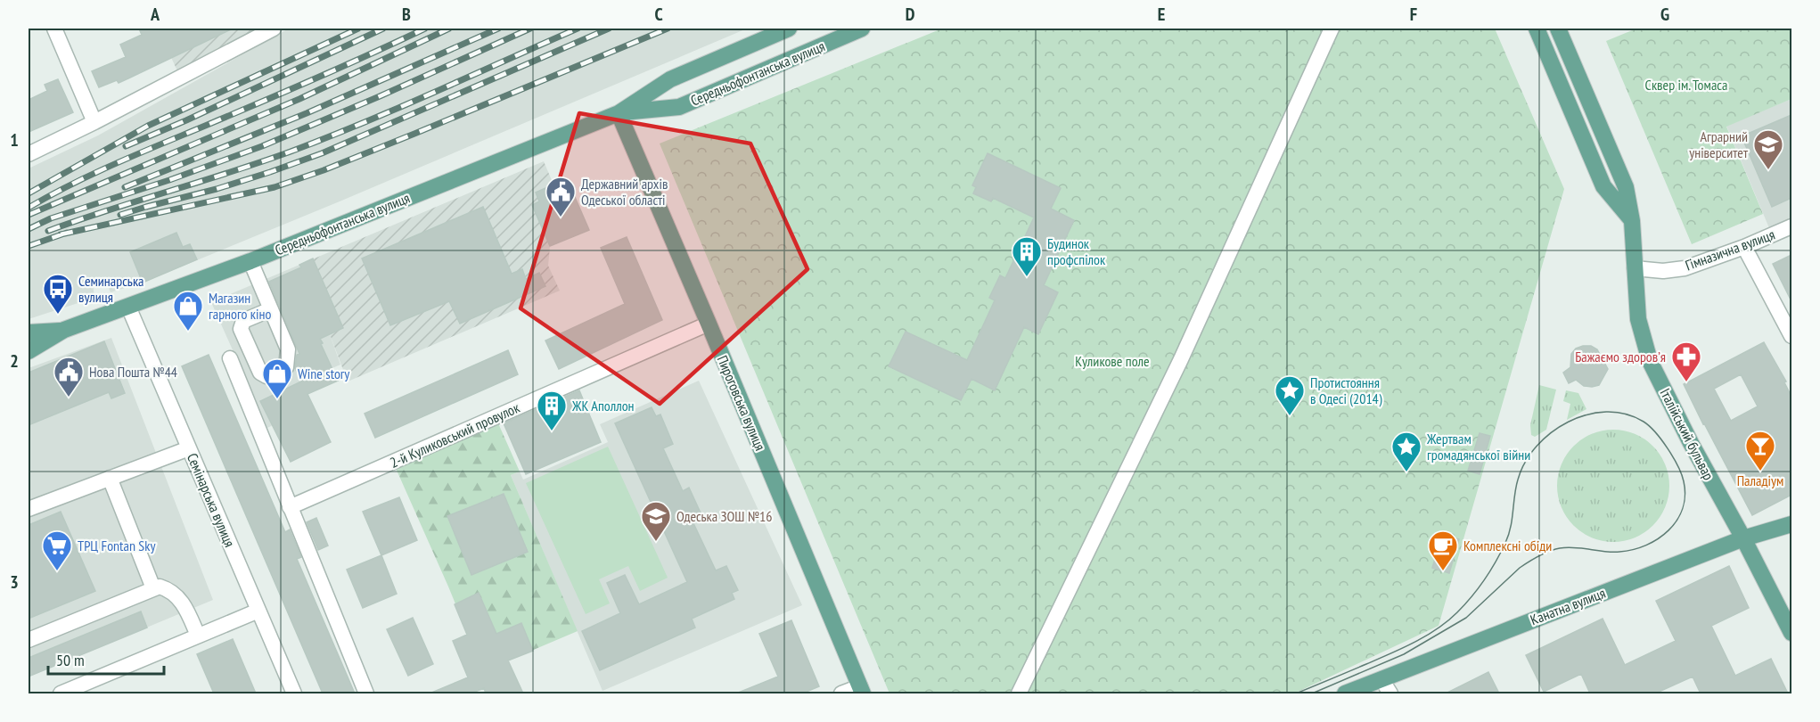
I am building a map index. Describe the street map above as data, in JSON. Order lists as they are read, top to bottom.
{
  "streets": {
    "main road": [
      "Середньофонтанська вулиця",
      "Пироговська вулиця",
      "Італійський бульвар",
      "Канатна вулиця"
    ],
    "street": ["Гімназична вулиця", "2-й Куликовський провулок", "Семінарська вулиця"]
  },
  "crossings": [
    ["Середньофонтанська вулиця", "Пироговська вулиця"],
    ["Середньофонтанська вулиця", "Семінарська вулиця"],
    ["Гімназична вулиця", "Італійський бульвар"],
    ["Пироговська вулиця", "2-й Куликовський провулок"],
    ["Італійський бульвар", "Канатна вулиця"]
  ],
  "parks": ["Сквер ім. Томаса", "Куликове поле"],
  "places": {
    "school or university": ["Аграрний університет", "Одеська ЗОШ №16"],
    "public building": ["Державний архів Одеської області", "Нова Пошта №44"],
    "building": ["Будинок профспілок", "ЖК Аполлон"],
    "bus stop": ["Семинарська вулиця"],
    "shop": ["Магазин гарного кіно", "Wine story"],
    "pharmacy": ["Бажаємо здоровʼя"],
    "place": ["Протистояння в Одесі (2014)", "Жертвам громадянської війни"],
    "bar": ["Паладіум"],
    "supermarket": ["ТРЦ Fontan Sky"],
    "cafe": ["Комплексні обіди"]
  },
  "scale_bar": "50 m",
  "grid": {
    "columns": [
      "A",
      "B",
      "C",
      "D",
      "E",
      "F",
      "G"
    ],
    "rows": ["1", "2", "3"]
  }
}
